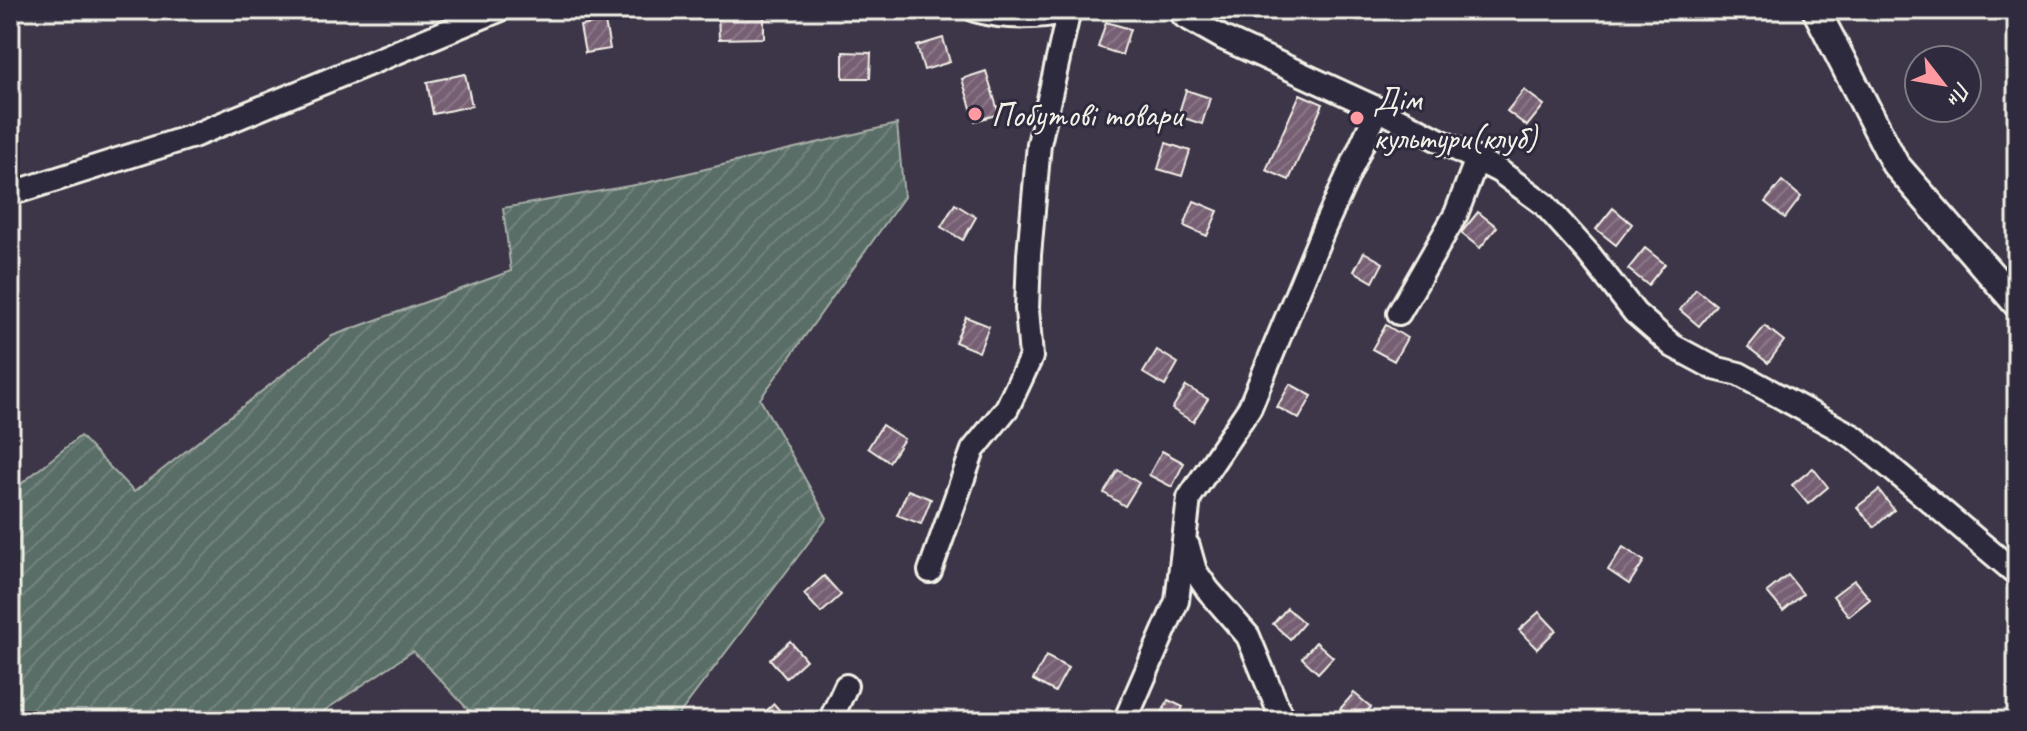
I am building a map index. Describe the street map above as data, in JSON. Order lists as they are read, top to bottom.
{
  "places": ["Побутові товари", "Дім культури(клуб)"],
  "north": "bottom right"
}
